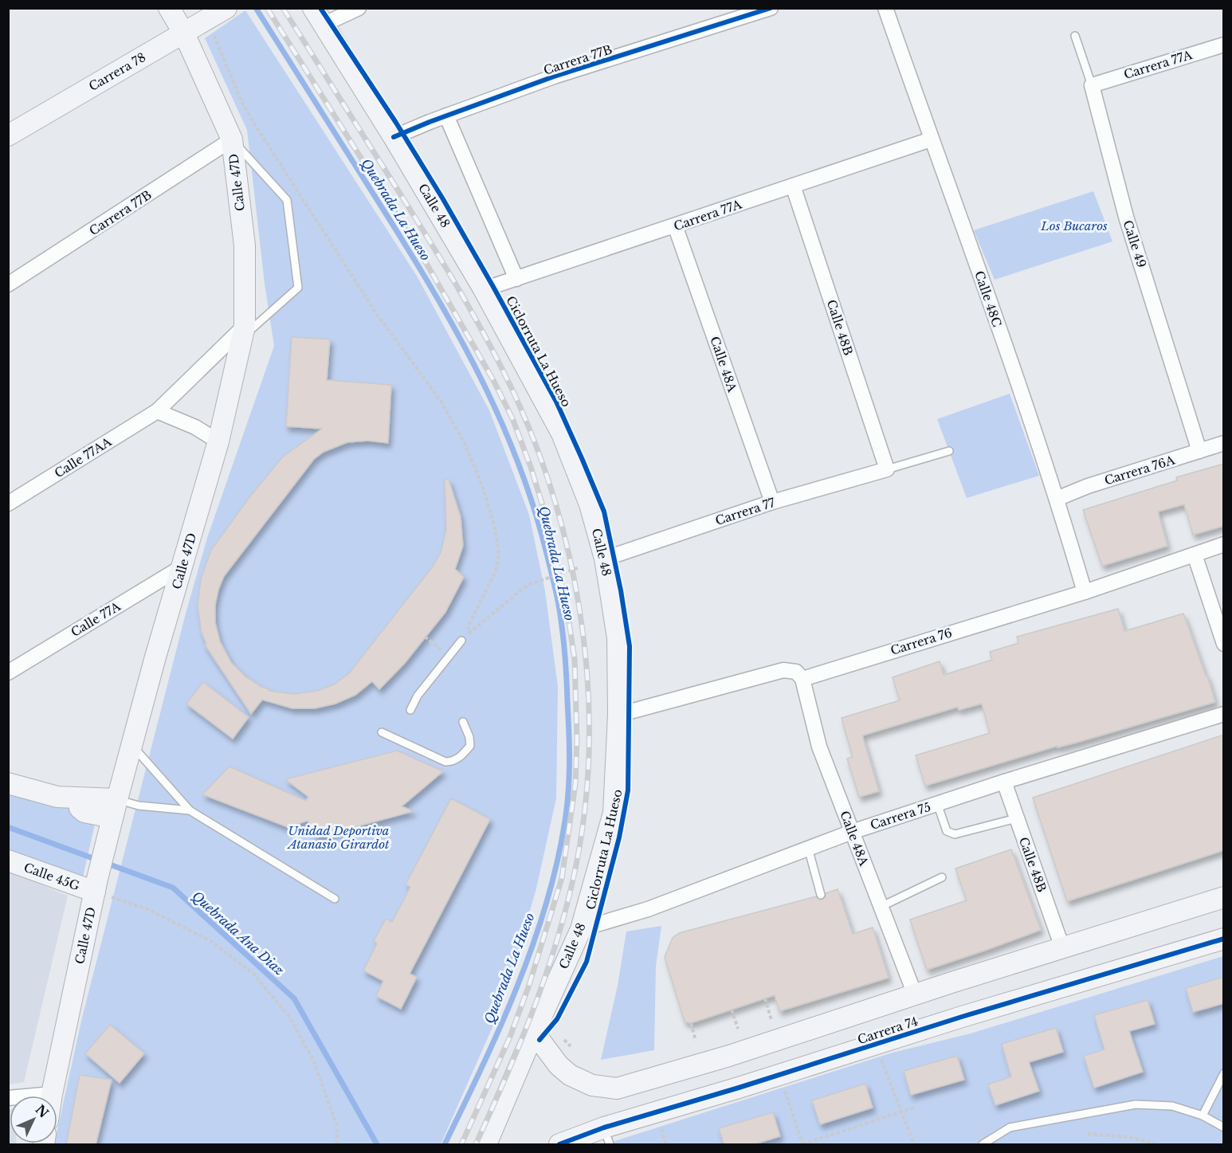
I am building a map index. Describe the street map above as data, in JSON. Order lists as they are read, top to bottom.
{
  "streets": {
    "main road": [
      "Carrera 78",
      "Calle 47D",
      "Calle 48",
      "Calle 45G",
      "Carrera 74"
    ],
    "street": [
      "Carrera 77B",
      "Carrera 77A",
      "Calle 49",
      "Calle 48C",
      "Calle 48B",
      "Calle 48A",
      "Calle 77AA",
      "Carrera 76A",
      "Carrera 77",
      "Calle 77A",
      "Carrera 76",
      "Carrera 75"
    ],
    "cycle path": ["Ciclorruta La Hueso"]
  },
  "crossings": [
    ["Carrera 77B", "Calle 47D"],
    ["Carrera 77B", "Calle 48"],
    ["Carrera 77A", "Calle 48"],
    ["Carrera 77A", "Calle 49"],
    ["Carrera 77A", "Calle 48C"],
    ["Carrera 77A", "Calle 48B"],
    ["Carrera 77A", "Calle 48A"],
    ["Carrera 78", "Calle 47D"],
    ["Calle 47D", "Calle 77AA"],
    ["Calle 47D", "Calle 77A"],
    ["Calle 47D", "Calle 45G"],
    ["Calle 48", "Carrera 77"],
    ["Calle 48", "Carrera 75"],
    ["Calle 49", "Carrera 76A"],
    ["Calle 48C", "Carrera 76A"],
    ["Calle 48C", "Carrera 76"],
    ["Calle 48B", "Carrera 77"],
    ["Calle 48B", "Carrera 75"],
    ["Calle 48A", "Carrera 77"],
    ["Calle 48A", "Carrera 76"],
    ["Calle 48A", "Carrera 75"]
  ],
  "water": ["Quebrada La Hueso", "Quebrada Ana Diaz"],
  "parks": ["Los Bucaros", "Unidad Deportiva Atanasio Girardot"],
  "north": "top right"
}
